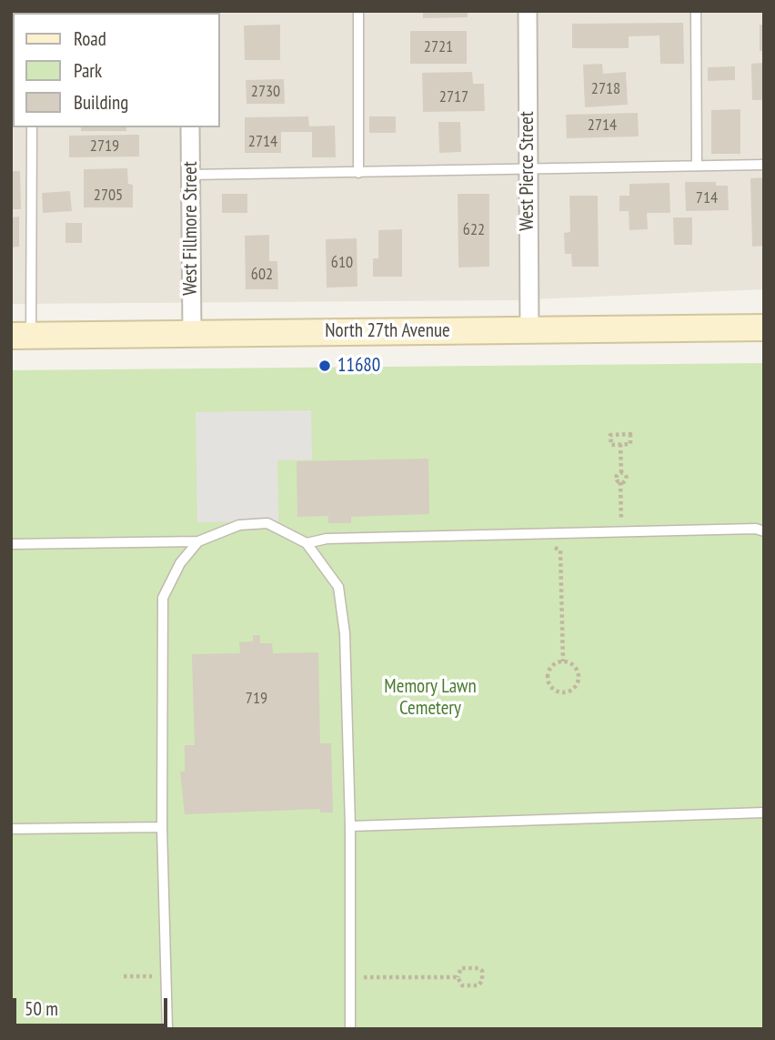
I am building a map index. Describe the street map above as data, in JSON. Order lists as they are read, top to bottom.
{
  "streets": {
    "main road": ["North 27th Avenue"],
    "street": ["West Pierce Street", "West Fillmore Street"]
  },
  "crossings": [
    ["West Pierce Street", "North 27th Avenue"],
    ["West Fillmore Street", "North 27th Avenue"]
  ],
  "parks": ["Memory Lawn Cemetery"],
  "places": ["11680"],
  "house_numbers": [
    "2721",
    "2718",
    "2730",
    "2717",
    "2714",
    "2714",
    "2719",
    "2705",
    "714",
    "622",
    "610",
    "602",
    "719"
  ],
  "legend": ["Road", "Park", "Building"],
  "scale_bar": "50 m"
}
